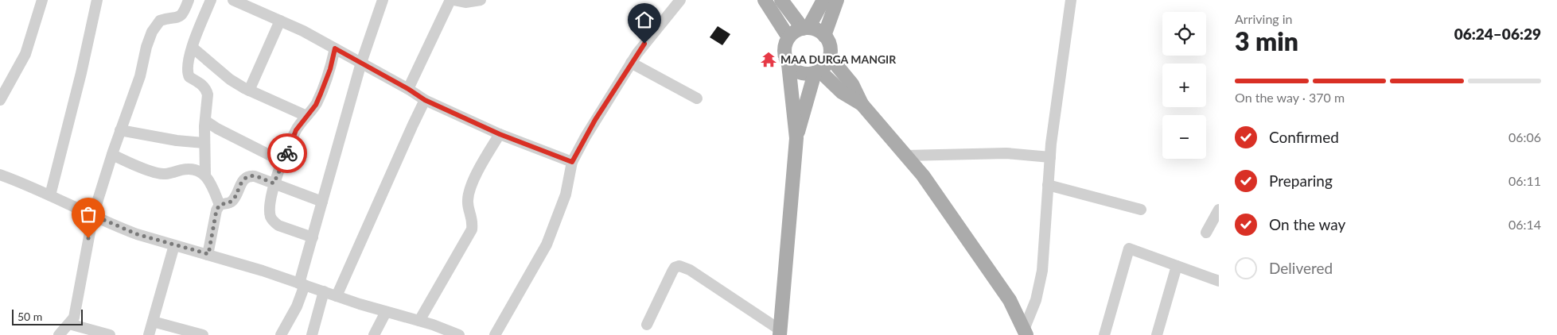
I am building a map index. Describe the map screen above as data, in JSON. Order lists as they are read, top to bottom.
{
  "places": {
    "temple": ["MAA DURGA MANGIR"]
  },
  "scale_bar": "50 m",
  "page": {
    "heading": ["3 min", "Arriving in", "06:24–06:29"],
    "map_buttons": ["+", "−"],
    "bar": "On the way · 370 m",
    "list": [
      ["Confirmed", "06:06"],
      ["Preparing", "06:11"],
      ["On the way", "06:14"],
      "Delivered"
    ],
    "scale": "50 m"
  }
}
